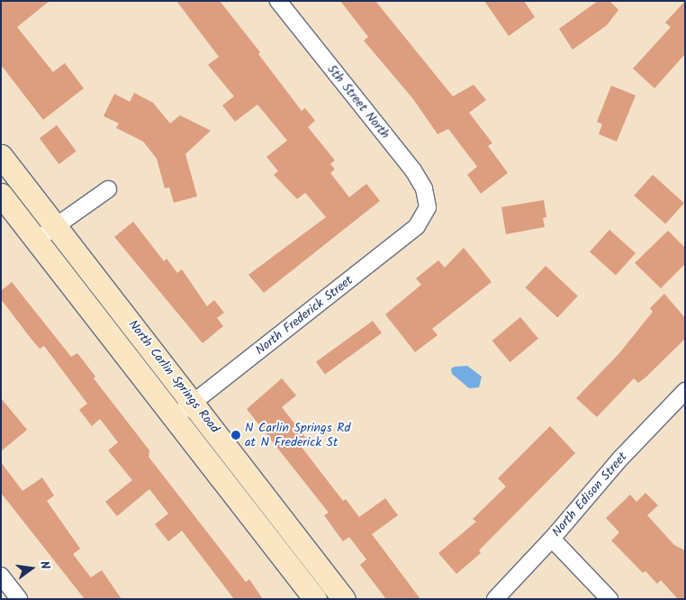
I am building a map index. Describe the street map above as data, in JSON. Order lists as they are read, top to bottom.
{
  "streets": {
    "main road": ["North Carlin Springs Road"],
    "street": ["5th Street North", "North Frederick Street", "North Edison Street"]
  },
  "crossings": [
    ["5th Street North", "North Frederick Street"],
    ["North Frederick Street", "North Carlin Springs Road"]
  ],
  "places": ["N Carlin Springs Rd at N Frederick St"],
  "north": "right"
}
